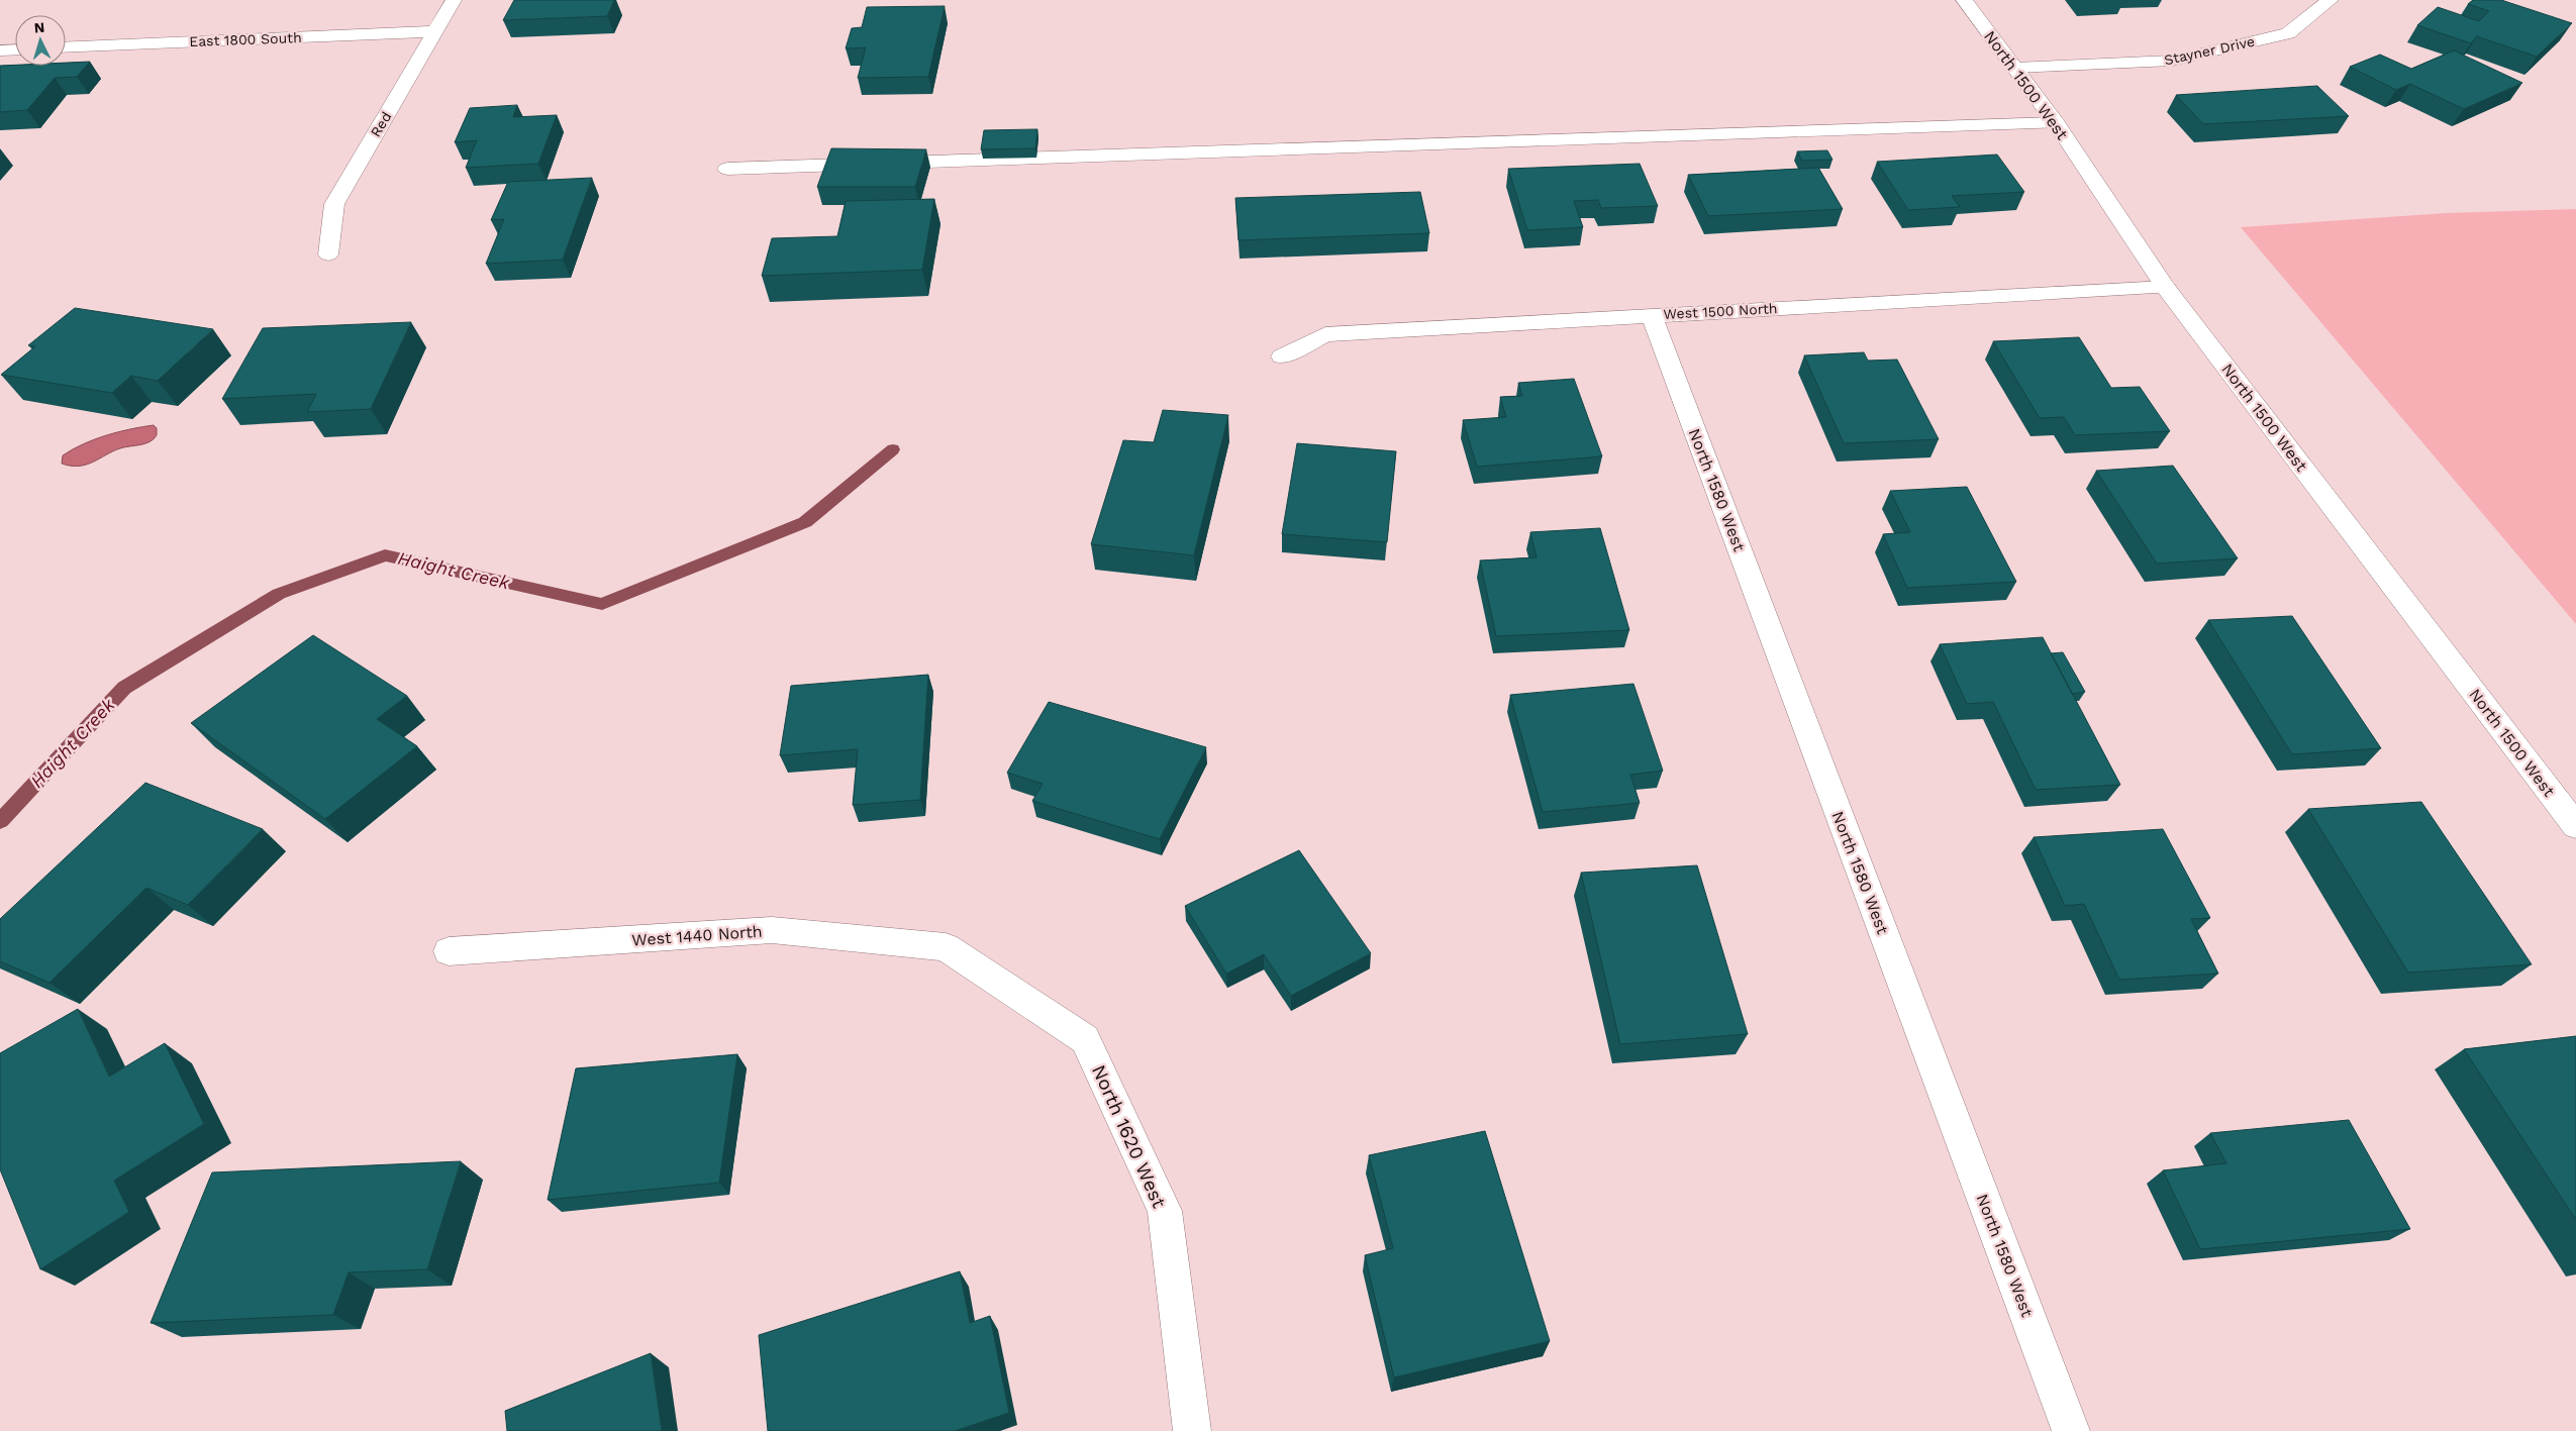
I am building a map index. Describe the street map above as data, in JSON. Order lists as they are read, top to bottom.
{
  "streets": {
    "street": [
      "East 1800 South",
      "Stayner Drive",
      "North 1500 West",
      "Red",
      "West 1500 North",
      "North 1580 West",
      "West 1440 North",
      "North 1620 West"
    ]
  },
  "crossings": [
    ["East 1800 South", "Red"],
    ["Stayner Drive", "North 1500 West"],
    ["North 1500 West", "West 1500 North"],
    ["West 1500 North", "North 1580 West"],
    ["West 1440 North", "North 1620 West"]
  ],
  "water": ["Haight Creek"],
  "north": "top"
}
